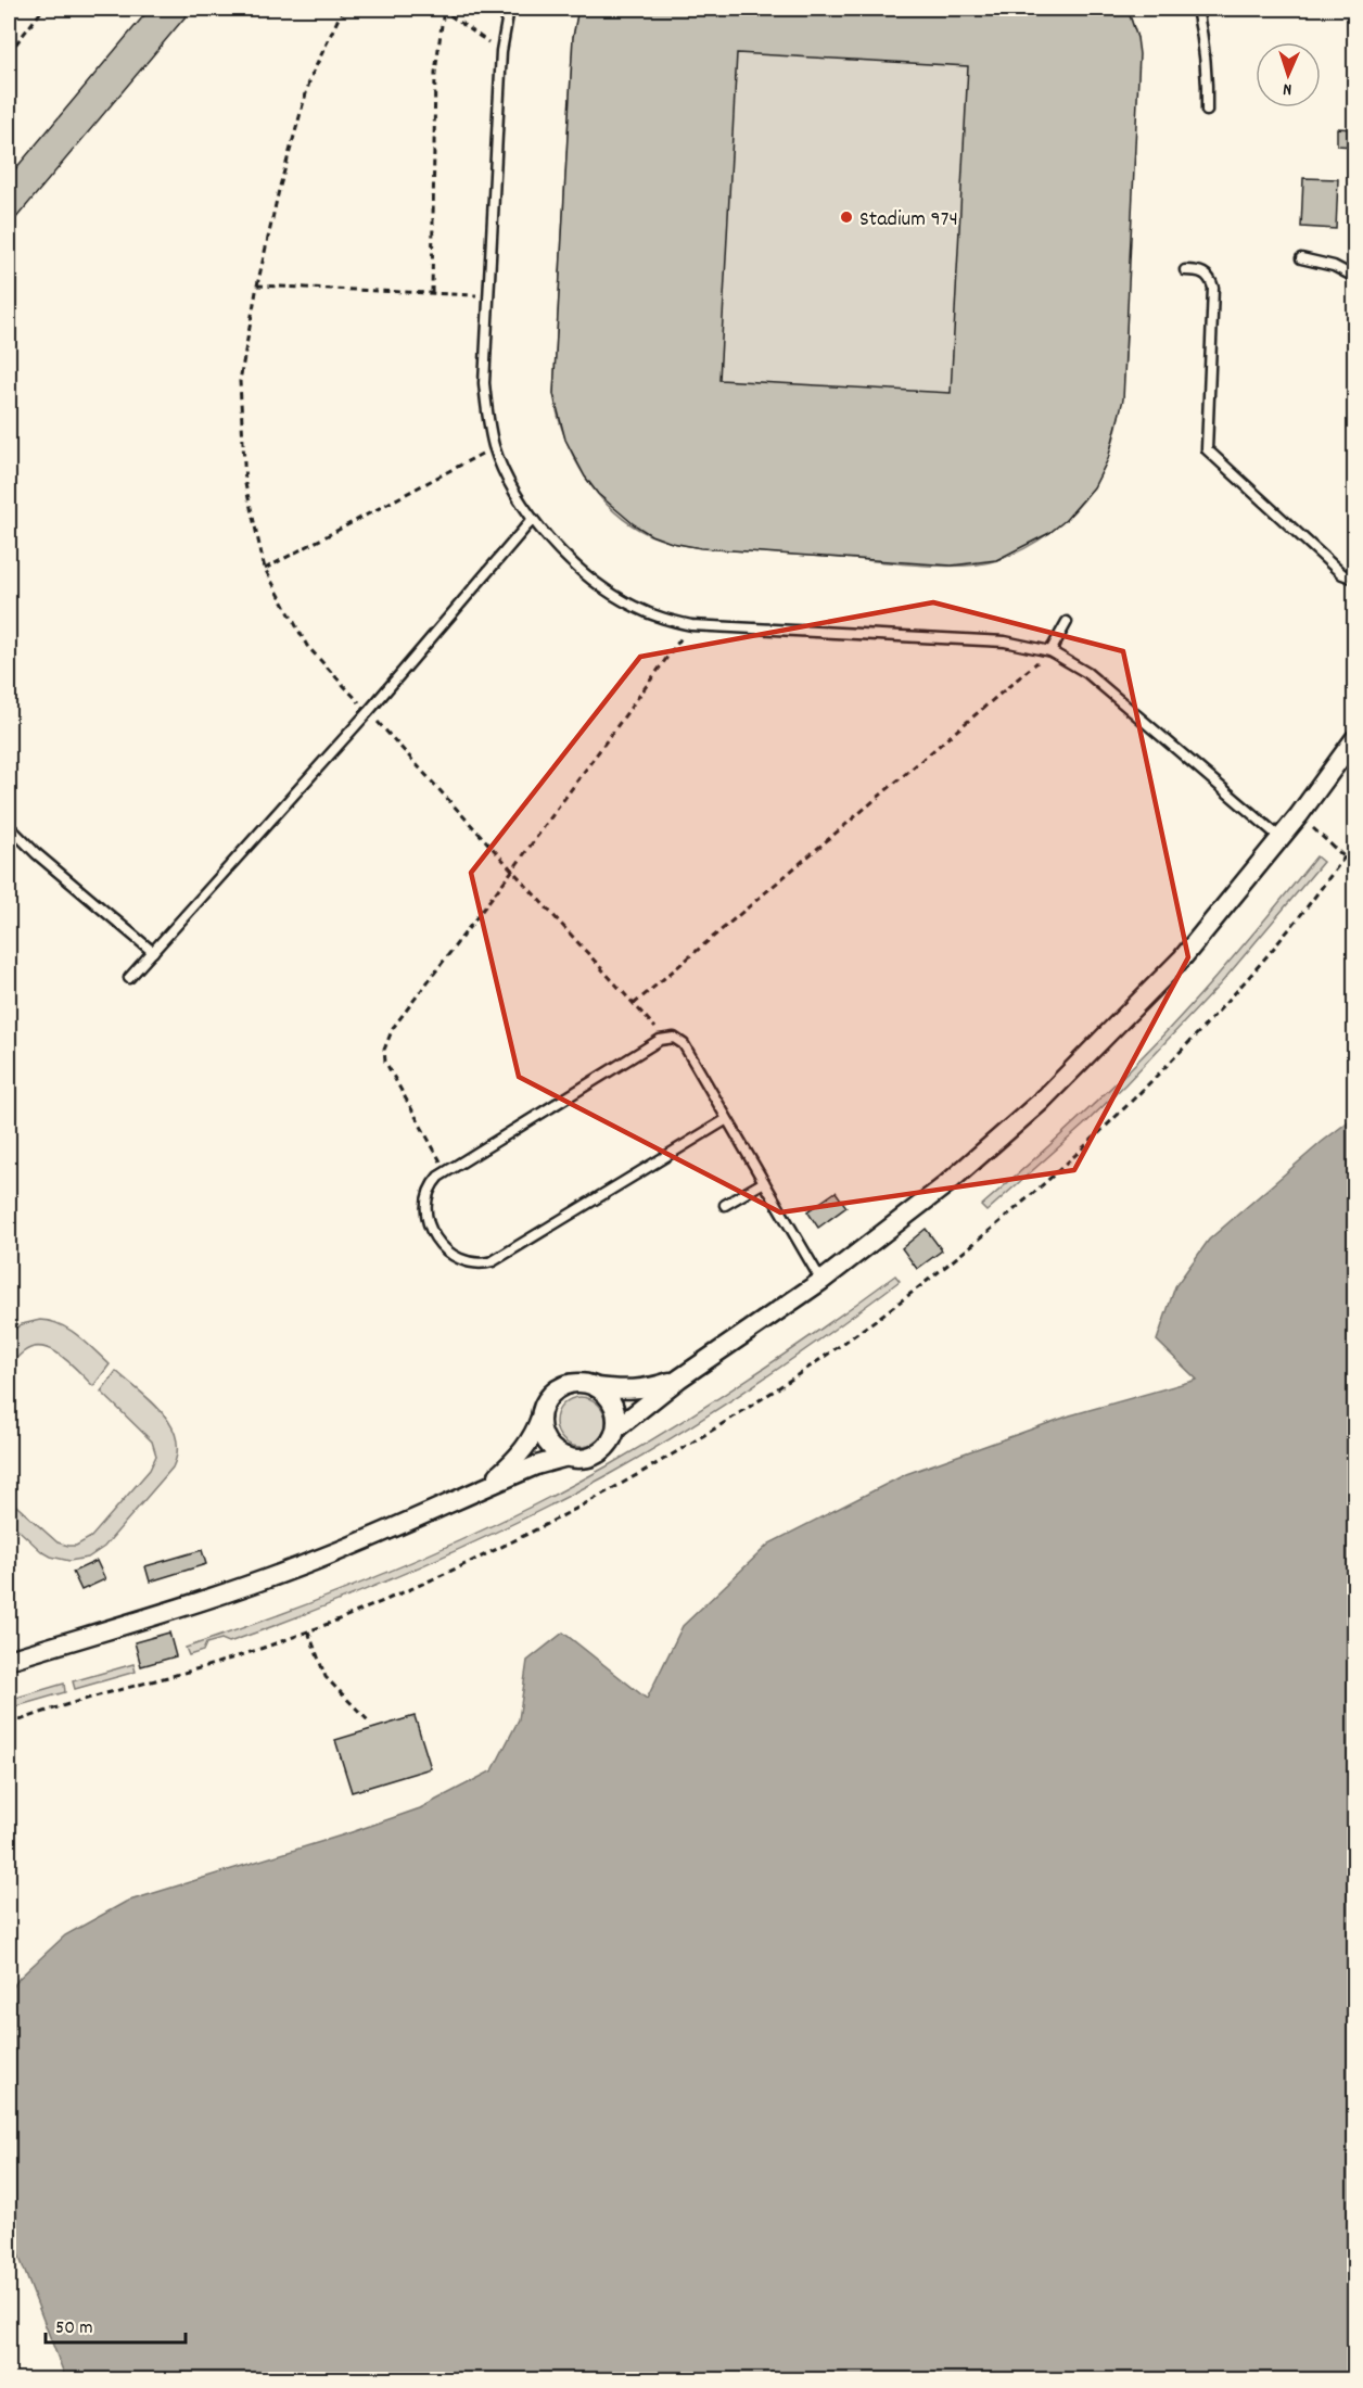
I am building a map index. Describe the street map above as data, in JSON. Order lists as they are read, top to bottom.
{
  "places": ["Stadium 974"],
  "scale_bar": "50 m",
  "north": "bottom"
}
